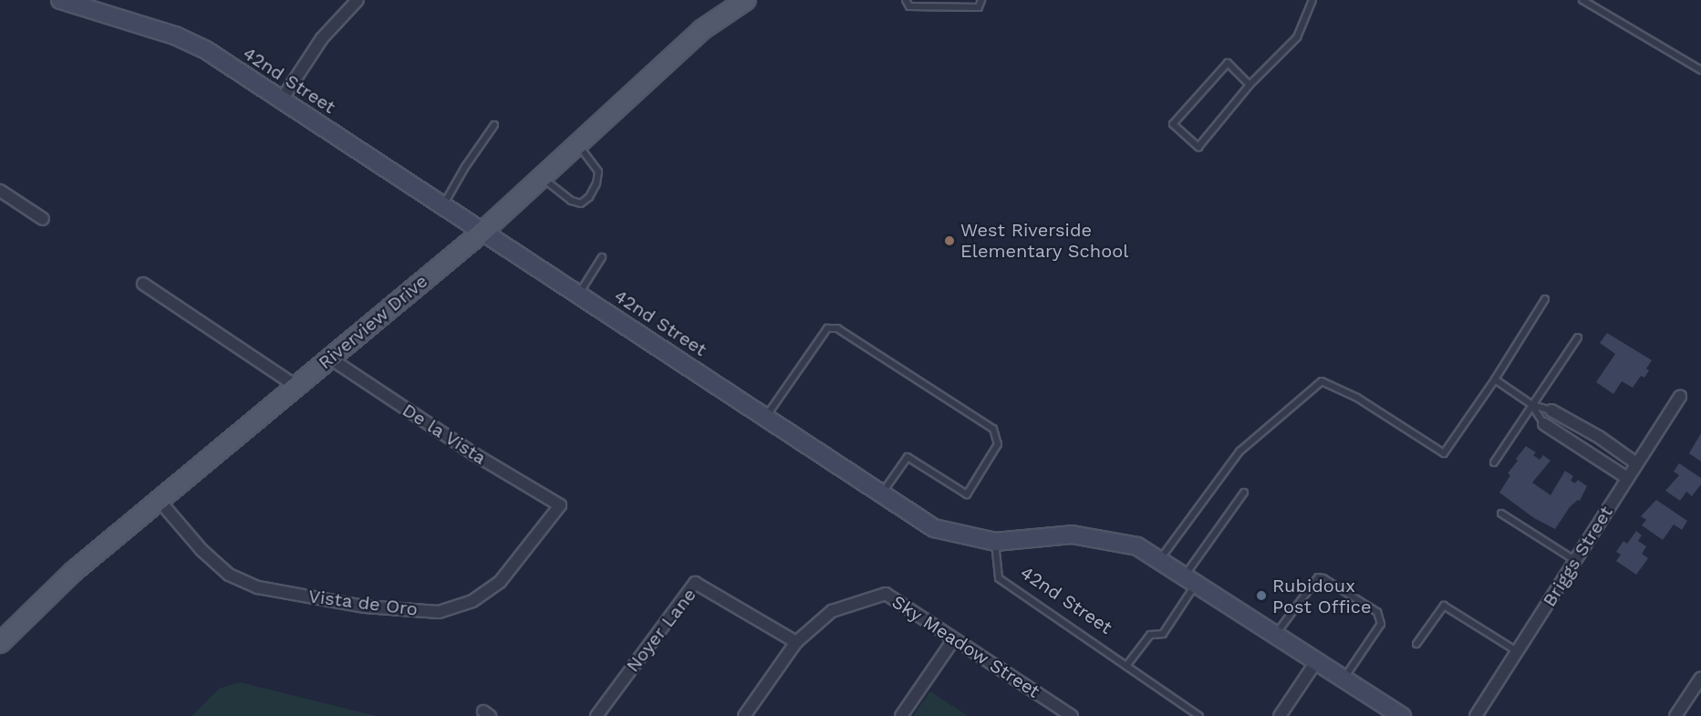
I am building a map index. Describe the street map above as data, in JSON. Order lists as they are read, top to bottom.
{
  "streets": {
    "main road": ["Riverview Drive"],
    "street": [
      "42nd Street",
      "De la Vista",
      "Briggs Street",
      "Vista de Oro",
      "Noyer Lane",
      "Sky Meadow Street"
    ]
  },
  "crossings": [
    ["42nd Street", "Riverview Drive"],
    ["Riverview Drive", "De la Vista"],
    ["Riverview Drive", "Vista de Oro"],
    ["De la Vista", "Vista de Oro"],
    ["Noyer Lane", "Sky Meadow Street"]
  ],
  "places": ["West Riverside Elementary School", "Rubidoux Post Office"]
}
